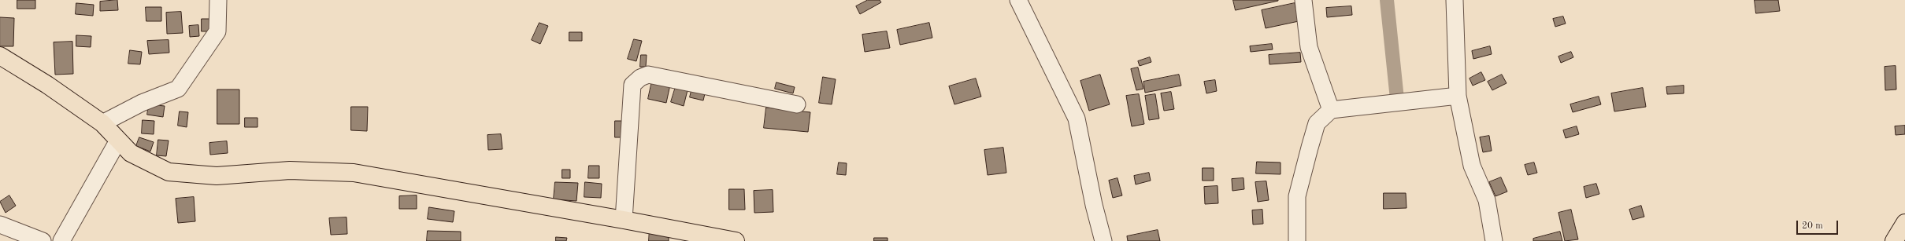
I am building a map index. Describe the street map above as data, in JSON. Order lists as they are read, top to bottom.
{
  "scale_bar": "20 m"
}
